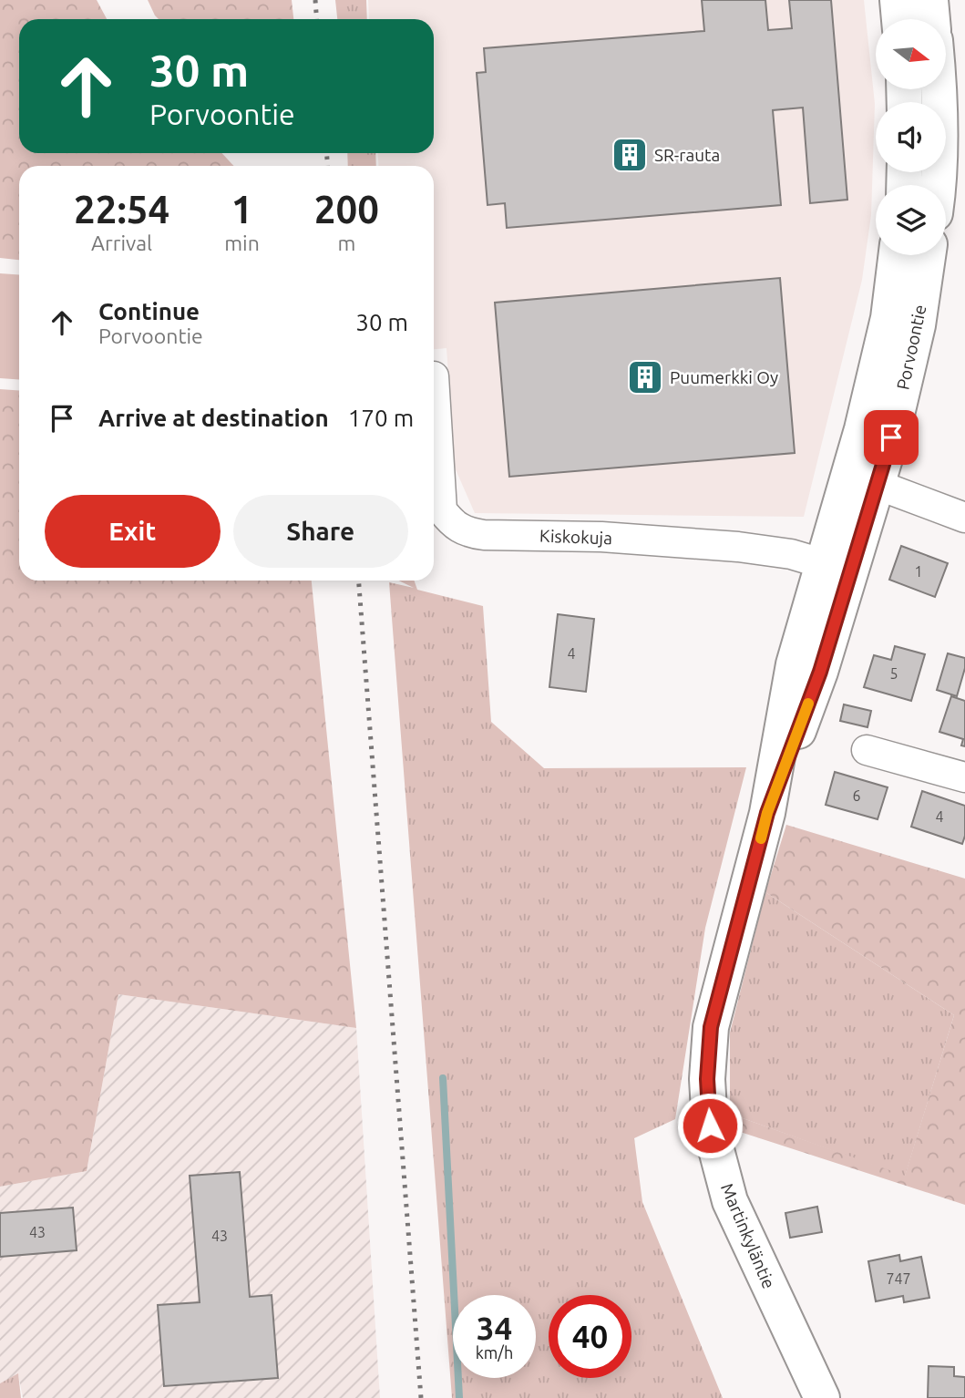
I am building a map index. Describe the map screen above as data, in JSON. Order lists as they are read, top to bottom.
{
  "streets": {
    "street": ["Porvoontie", "Kiskokuja", "Martinkyläntie"]
  },
  "crossings": [
    ["Porvoontie", "Kiskokuja"],
    ["Porvoontie", "Martinkyläntie"]
  ],
  "places": {
    "building": ["SR-rauta", "Puumerkki Oy"]
  },
  "house_numbers": [
    "1",
    "4",
    "5",
    "6",
    "4",
    "43",
    "43",
    "747"
  ],
  "north": "right",
  "page": {
    "turn": ["30 m", "Porvoontie"],
    "eta": [
      "22:54",
      "Arrival",
      "1",
      "min",
      "200",
      "m"
    ],
    "list": [
      {
        "name": "Continue",
        "note": "Porvoontie",
        "value": "30 m"
      },
      {
        "name": "Arrive at destination",
        "value": "170 m"
      }
    ],
    "buttons": ["Exit", "Share"],
    "speed": "34 km/h",
    "limit": "40"
  }
}
